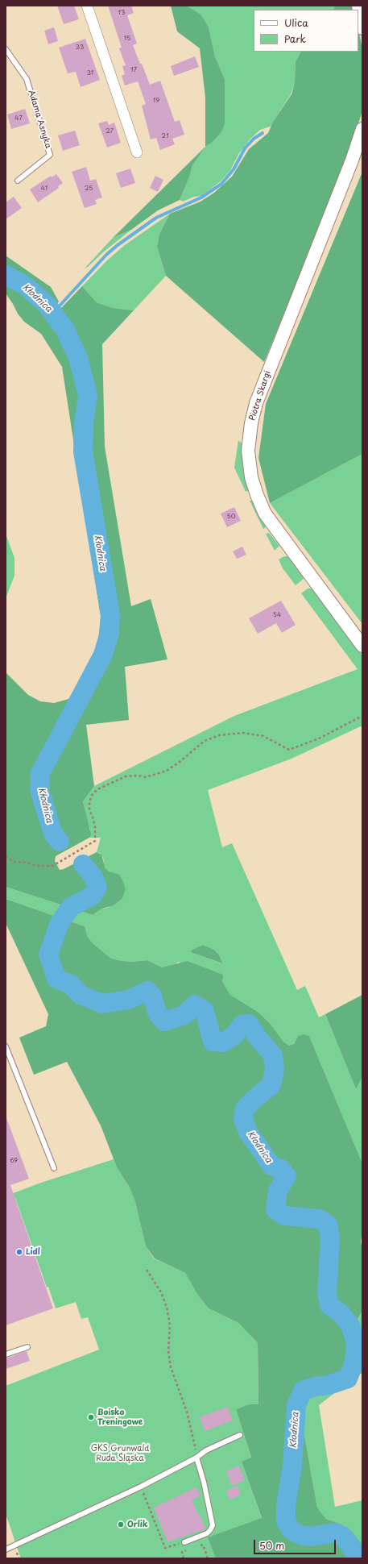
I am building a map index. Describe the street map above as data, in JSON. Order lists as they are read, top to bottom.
{
  "streets": {
    "street": ["Piotra Skargi"],
    "lane": ["Adama Asnyka"]
  },
  "water": ["Kłodnica"],
  "parks": ["GKS Grunwald Ruda Śląska"],
  "places": ["Lidl", "Boisko Treningowe", "Orlik"],
  "house_numbers": [
    "13",
    "15",
    "33",
    "17",
    "31",
    "19",
    "47",
    "27",
    "21",
    "41",
    "25",
    "50",
    "54",
    "69"
  ],
  "legend": ["Ulica", "Park"],
  "scale_bar": "50 m"
}
